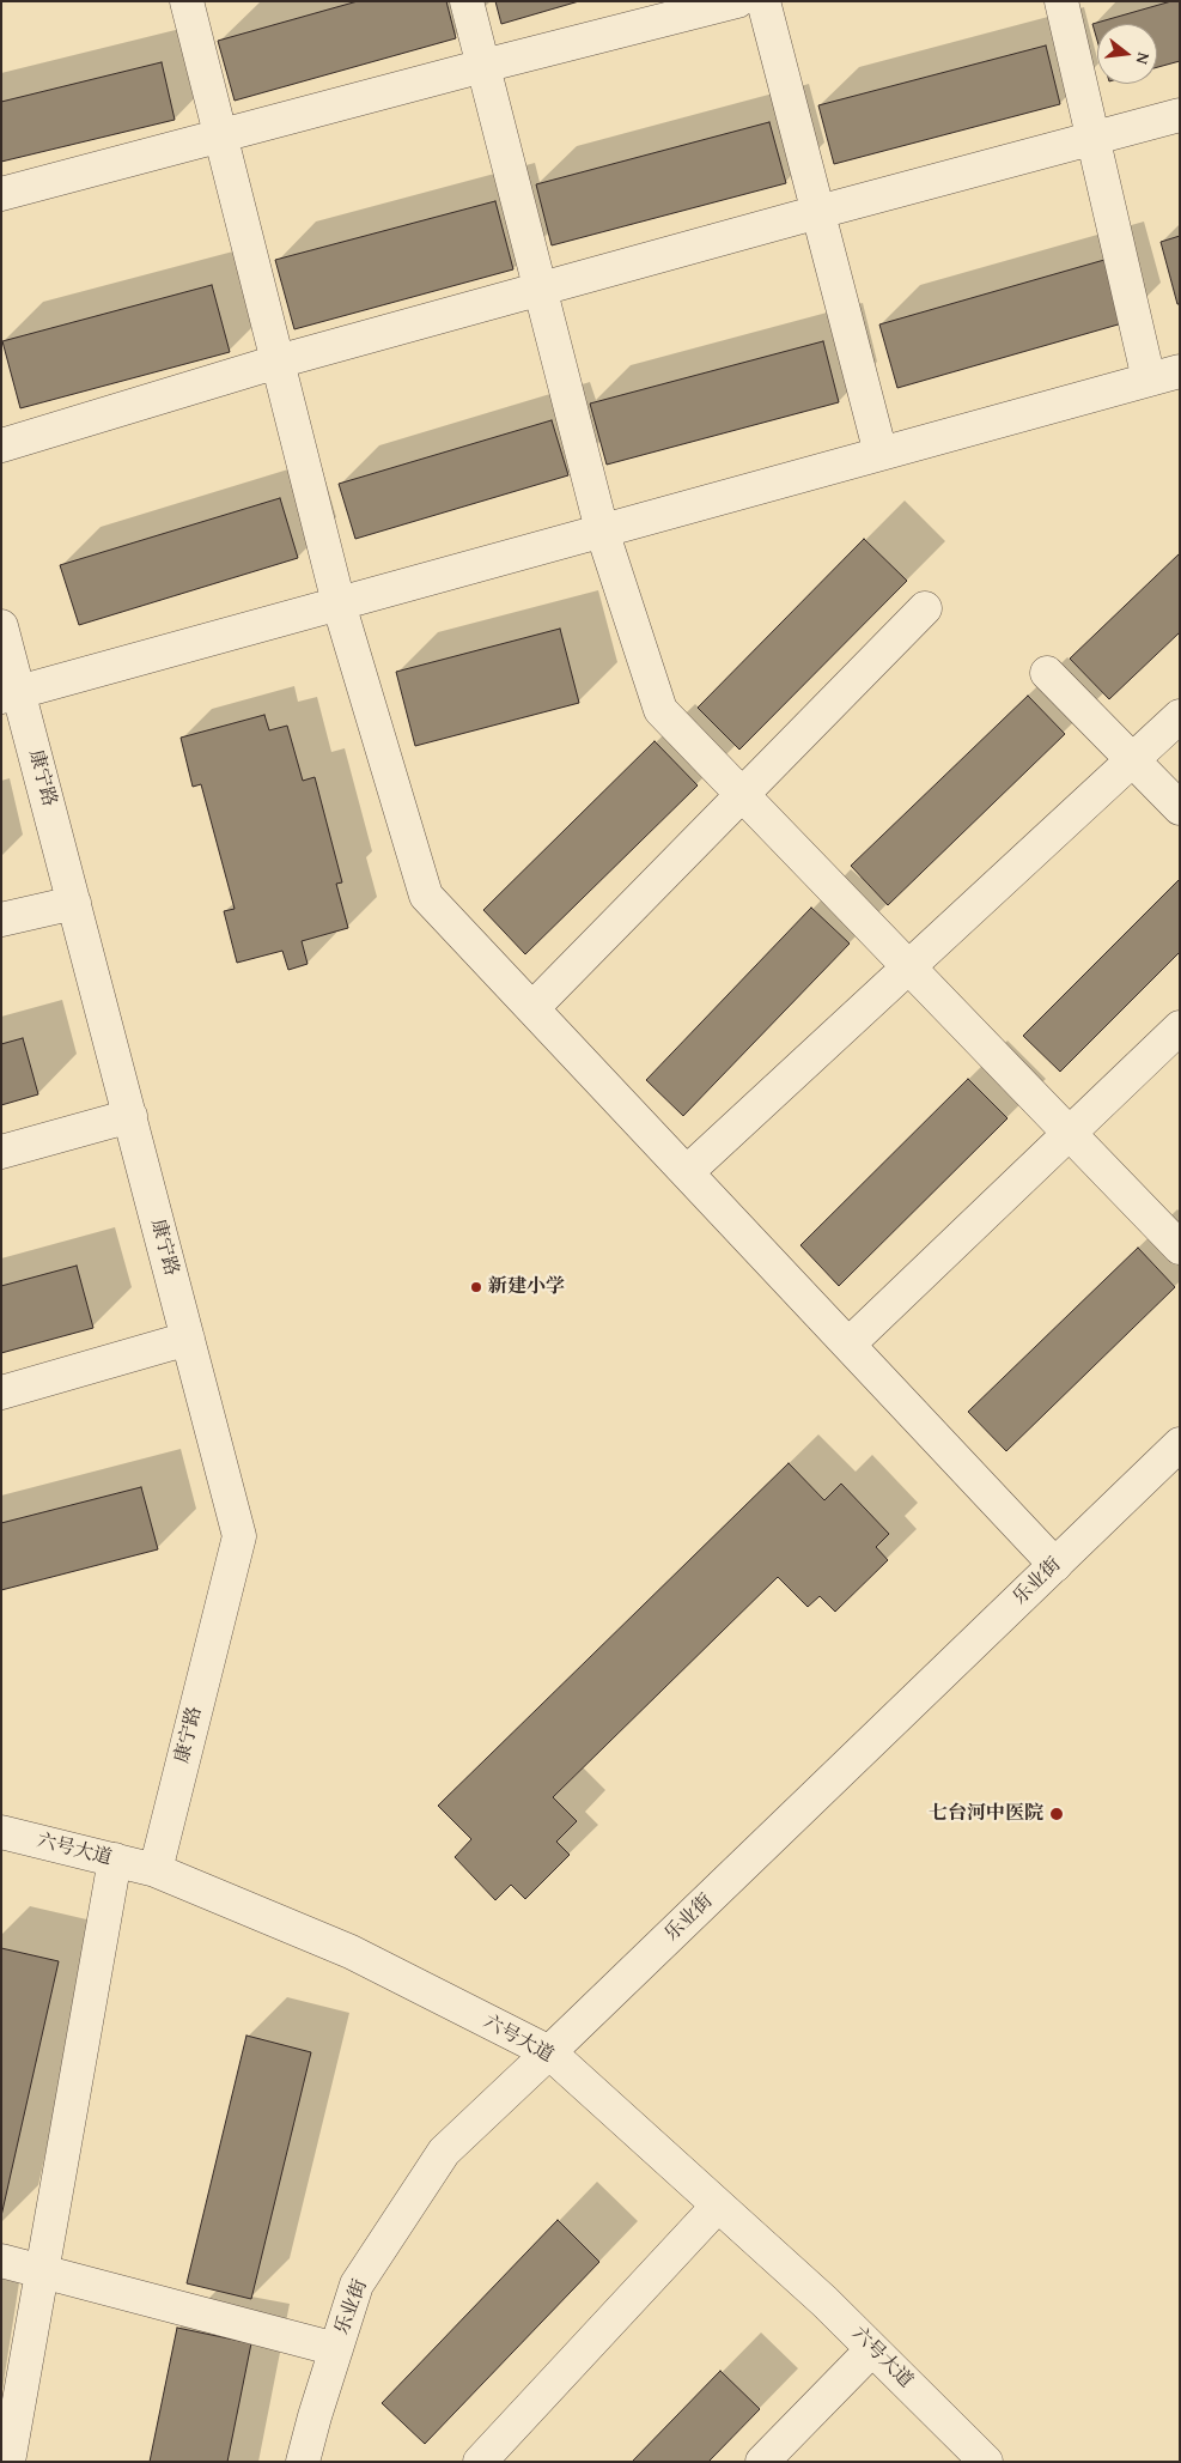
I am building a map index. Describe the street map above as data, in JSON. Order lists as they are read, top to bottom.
{
  "streets": {
    "street": ["康宁路", "乐业街", "六号大道"]
  },
  "crossings": [
    ["康宁路", "六号大道"],
    ["乐业街", "六号大道"]
  ],
  "places": ["新建小学", "七台河中医院"],
  "north": "right"
}
